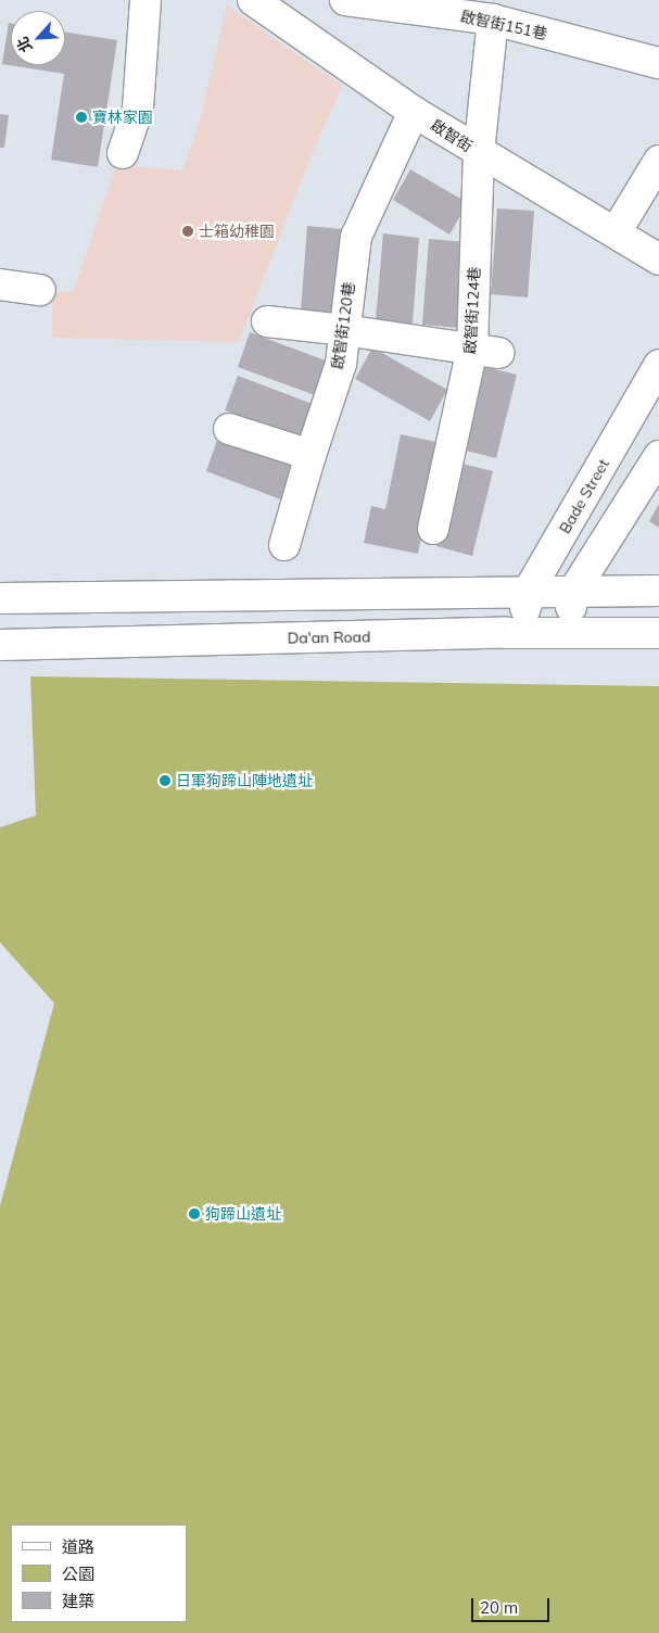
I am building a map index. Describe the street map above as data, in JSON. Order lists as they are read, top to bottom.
{
  "streets": {
    "street": [
      "啟智街151巷",
      "啟智街",
      "啟智街124巷",
      "啟智街120巷",
      "Bade Street",
      "Da'an Road"
    ]
  },
  "crossings": [
    ["啟智街151巷", "啟智街124巷"],
    ["啟智街", "啟智街124巷"],
    ["啟智街", "啟智街120巷"],
    ["Bade Street", "Da'an Road"]
  ],
  "places": [
    "寶林家園",
    "士箱幼稚園",
    "日軍狗蹄山陣地遺址",
    "狗蹄山遺址"
  ],
  "legend": ["道路", "公園", "建築"],
  "scale_bar": "20 m",
  "north": "bottom left"
}
